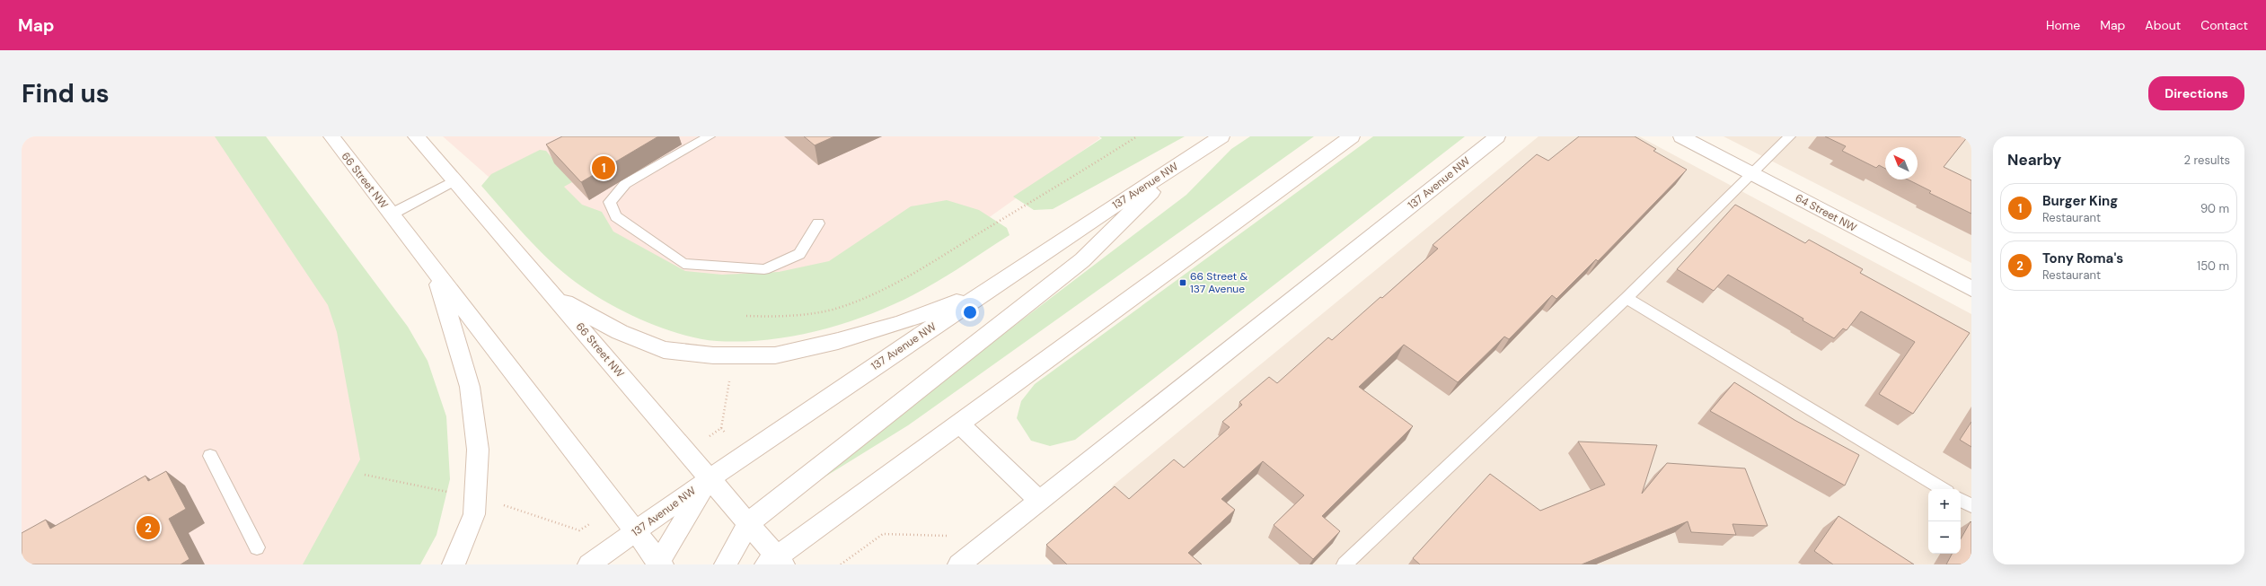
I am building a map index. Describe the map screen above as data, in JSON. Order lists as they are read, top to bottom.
{
  "streets": {
    "main road": ["66 Street NW", "137 Avenue NW", "64 Street NW"]
  },
  "crossings": [
    ["66 Street NW", "137 Avenue NW"]
  ],
  "places": {
    "transit": ["66 Street & 137 Avenue"]
  },
  "north": "top left",
  "page": {
    "header": "Map",
    "nav": [
      "Home",
      "Map",
      "About",
      "Contact"
    ],
    "buttons": "Directions",
    "title": "Find us",
    "heading": ["Nearby", "2 results"],
    "pins": ["1", "2"],
    "list": [
      {
        "mark": "1",
        "name": "Burger King",
        "note": "Restaurant",
        "value": "90 m"
      },
      {
        "mark": "2",
        "name": "Tony Roma's",
        "note": "Restaurant",
        "value": "150 m"
      }
    ],
    "map_buttons": ["+", "−"]
  }
}
